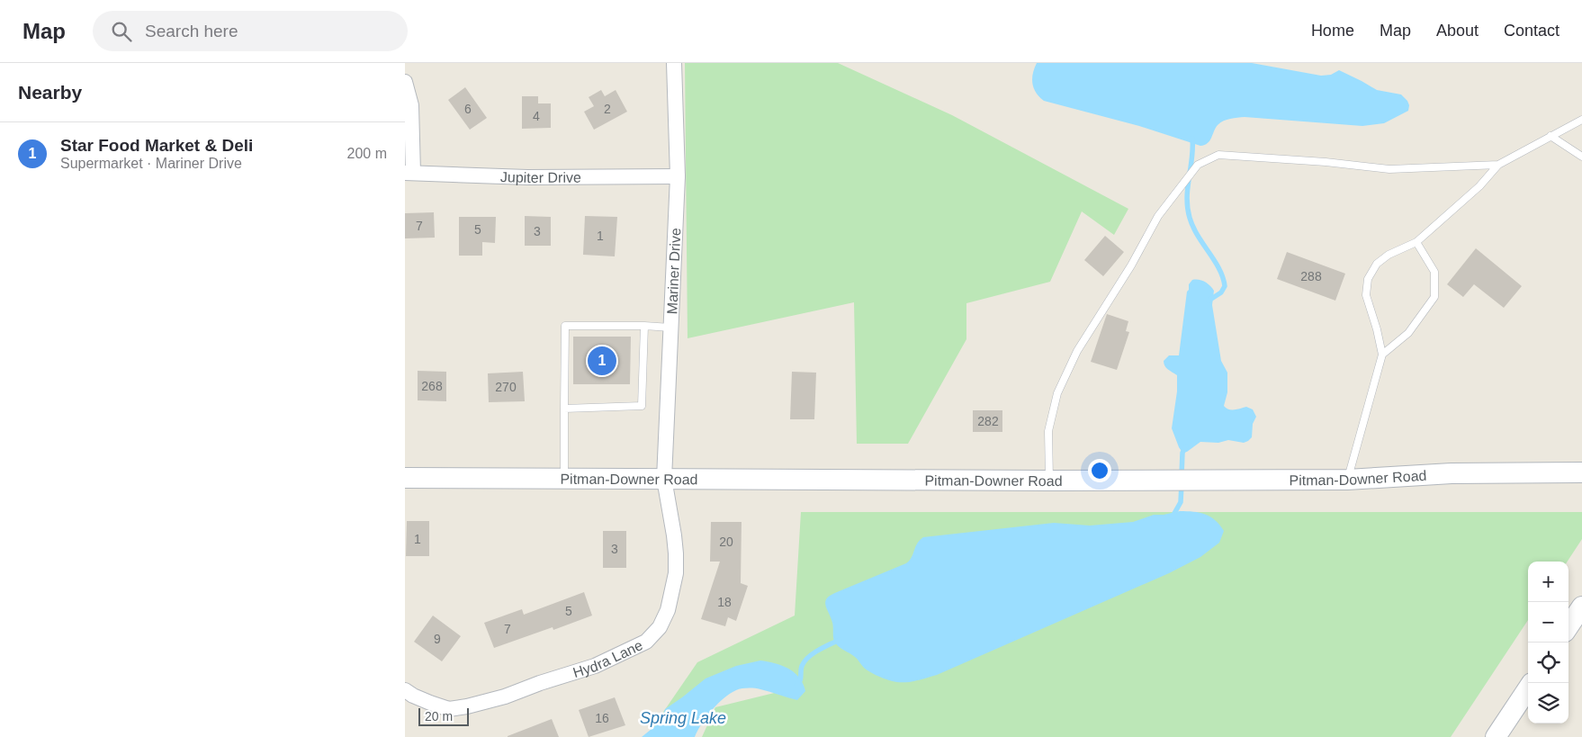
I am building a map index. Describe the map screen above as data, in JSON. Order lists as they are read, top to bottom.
{
  "streets": {
    "street": [
      "Jupiter Drive",
      "Mariner Drive",
      "Pitman-Downer Road",
      "Hydra Lane"
    ]
  },
  "crossings": [
    ["Jupiter Drive", "Mariner Drive"],
    ["Mariner Drive", "Pitman-Downer Road"],
    ["Mariner Drive", "Hydra Lane"],
    ["Pitman-Downer Road", "Hydra Lane"]
  ],
  "water": ["Spring Lake"],
  "house_numbers": [
    "6",
    "2",
    "4",
    "7",
    "5",
    "3",
    "1",
    "288",
    "268",
    "270",
    "282",
    "1",
    "20",
    "3",
    "18",
    "5",
    "7",
    "9",
    "16"
  ],
  "scale_bar": "20 m",
  "page": {
    "header": "Map",
    "search": "Search here",
    "nav": [
      "Home",
      "Map",
      "About",
      "Contact"
    ],
    "heading": "Nearby",
    "list": [
      {
        "mark": "1",
        "name": "Star Food Market & Deli",
        "note": "Supermarket · Mariner Drive",
        "value": "200 m"
      }
    ],
    "pins": "1",
    "map_buttons": ["+", "−"],
    "scale": "20 m"
  }
}
